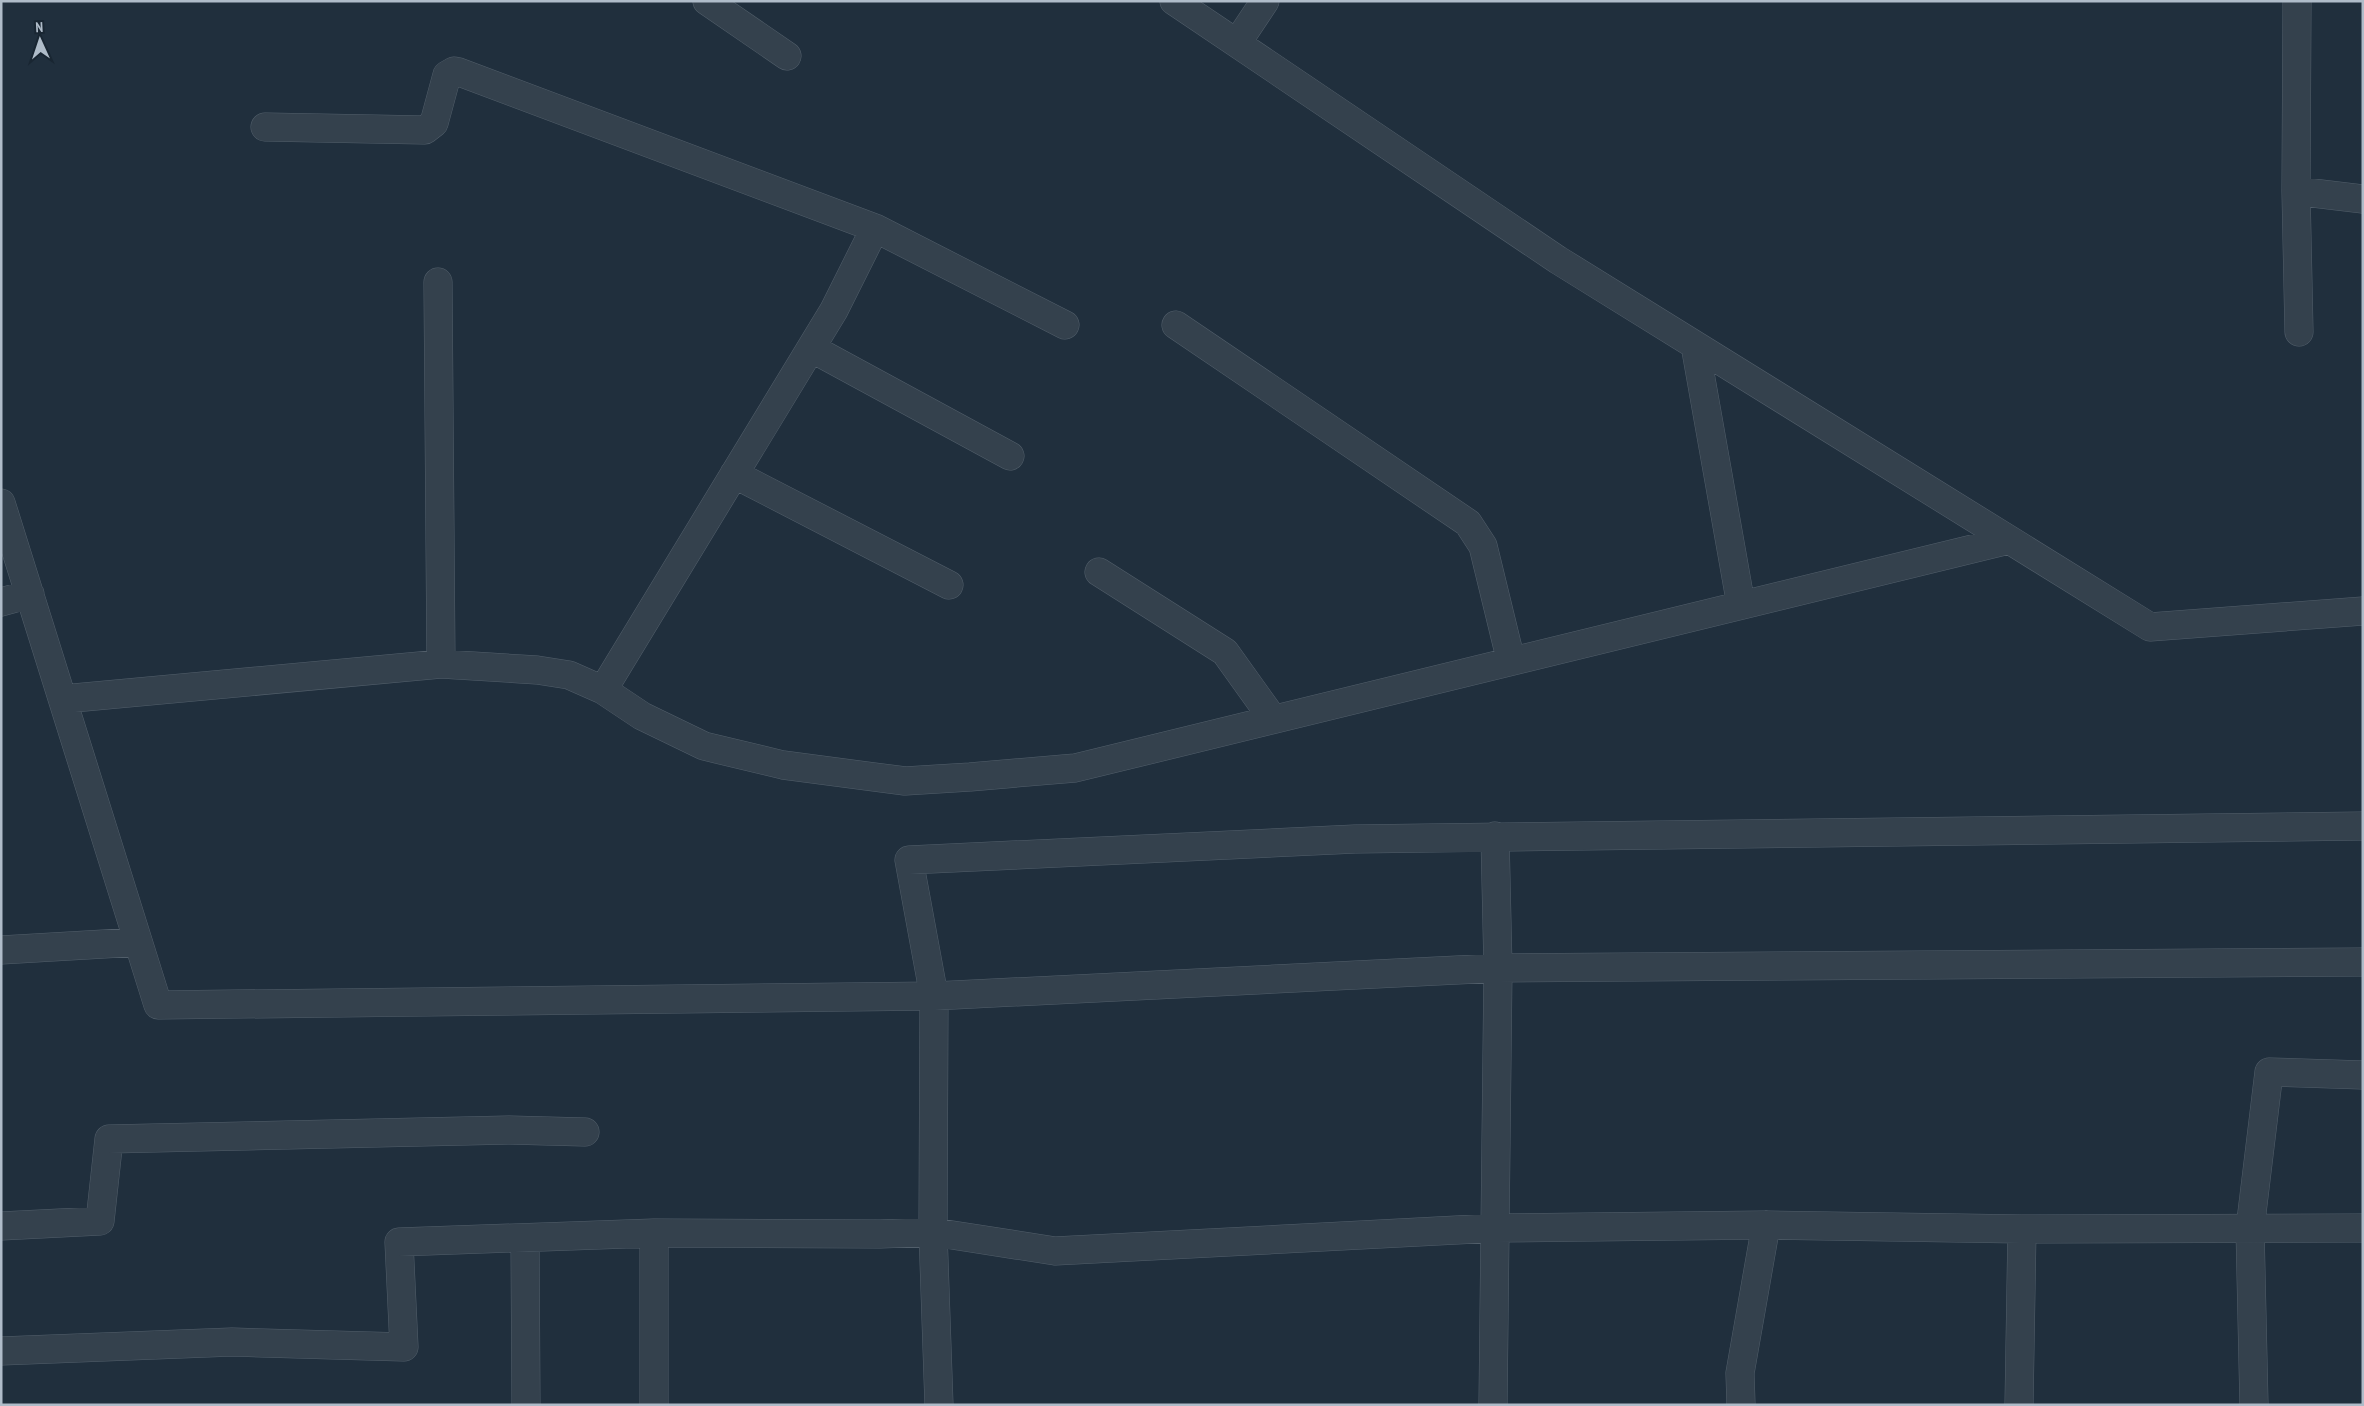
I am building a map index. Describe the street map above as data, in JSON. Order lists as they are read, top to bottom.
{
  "north": "top"
}
